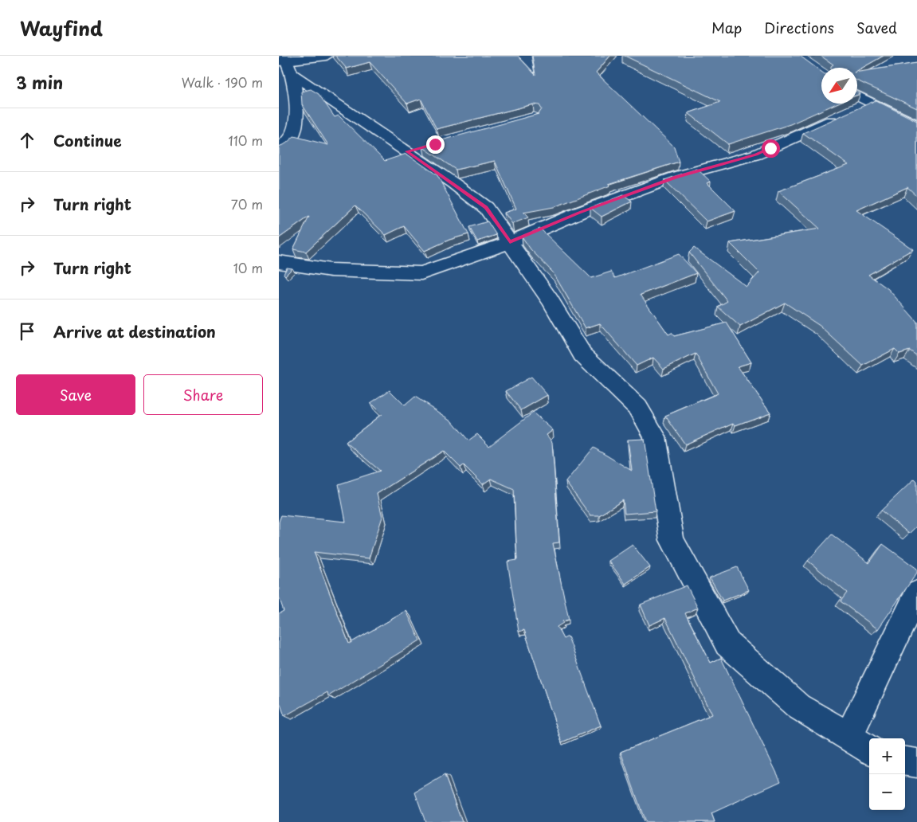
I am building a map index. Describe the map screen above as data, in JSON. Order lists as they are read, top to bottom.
{
  "north": "bottom left",
  "page": {
    "header": "Wayfind",
    "nav": ["Map", "Directions", "Saved"],
    "heading": ["3 min", "Walk · 190 m"],
    "list": [
      ["Continue", "110 m"],
      ["Turn right", "70 m"],
      ["Turn right", "10 m"],
      "Arrive at destination"
    ],
    "buttons": ["Save", "Share"],
    "map_buttons": ["+", "−"]
  }
}
